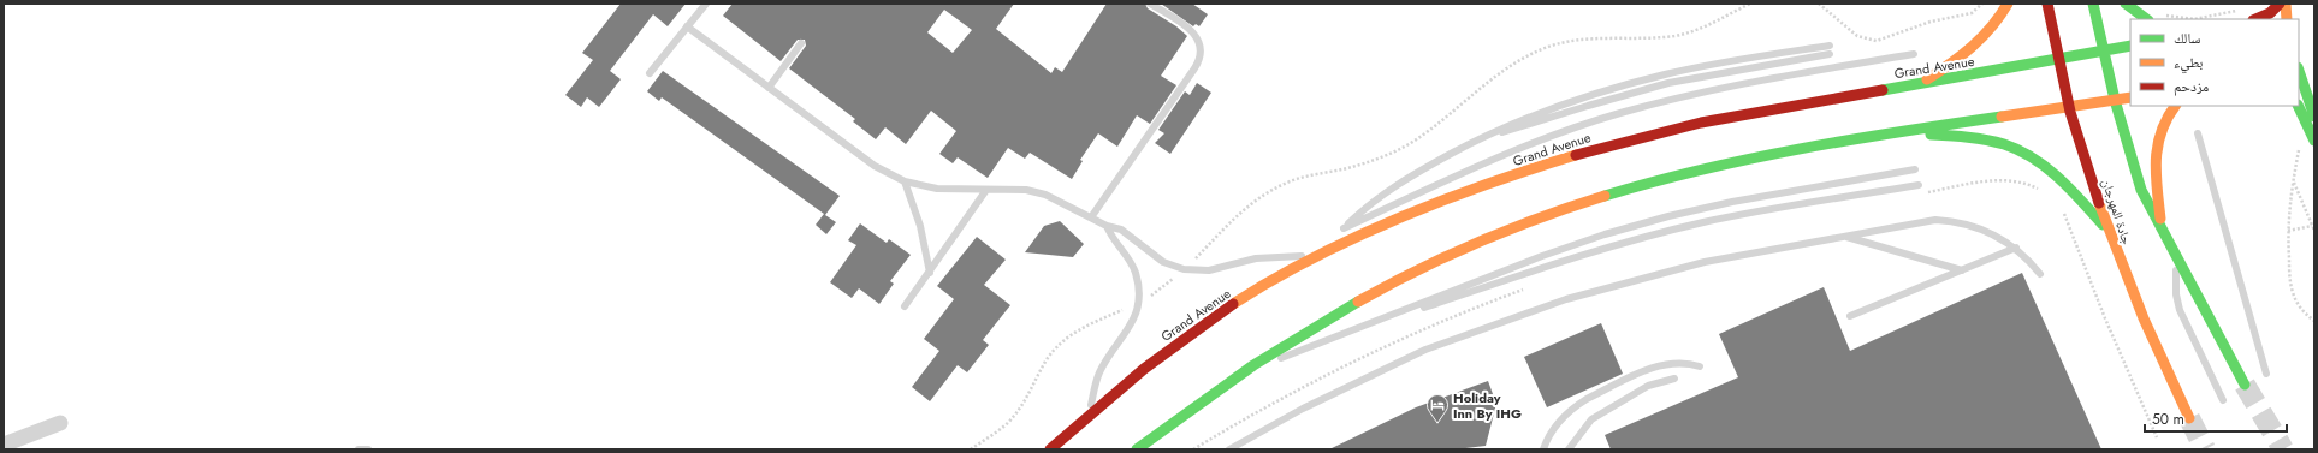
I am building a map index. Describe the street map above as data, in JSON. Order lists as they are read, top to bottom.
{
  "streets": {
    "main road": ["Grand Avenue", "جادة المهرجان"]
  },
  "crossings": [
    ["Grand Avenue", "جادة المهرجان"]
  ],
  "places": {
    "hotel": ["Holiday Inn By IHG"]
  },
  "legend": ["سالك", "بطيء", "مزدحم"],
  "scale_bar": "50 m"
}
